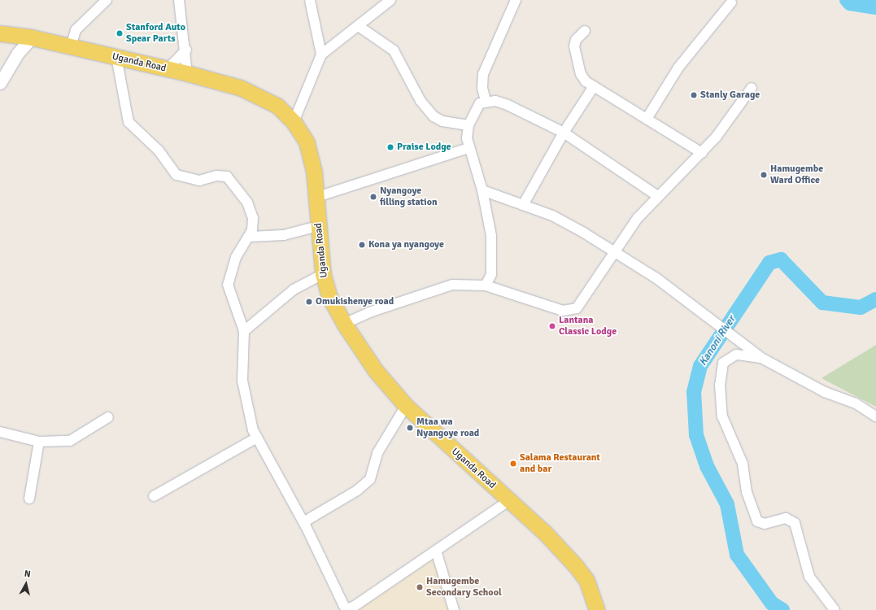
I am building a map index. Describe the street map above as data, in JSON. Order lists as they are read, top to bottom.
{
  "streets": {
    "main road": ["Uganda Road"]
  },
  "water": ["Kanoni River"],
  "places": [
    "Stanford Auto Spear Parts",
    "Stanly Garage",
    "Praise Lodge",
    "Hamugembe Ward Office",
    "Nyangoye filling station",
    "Kona ya nyangoye",
    "Omukishenye road",
    "Lantana Classic Lodge",
    "Mtaa wa Nyangoye road",
    "Salama Restaurant and bar",
    "Hamugembe Secondary School"
  ],
  "north": "top"
}
